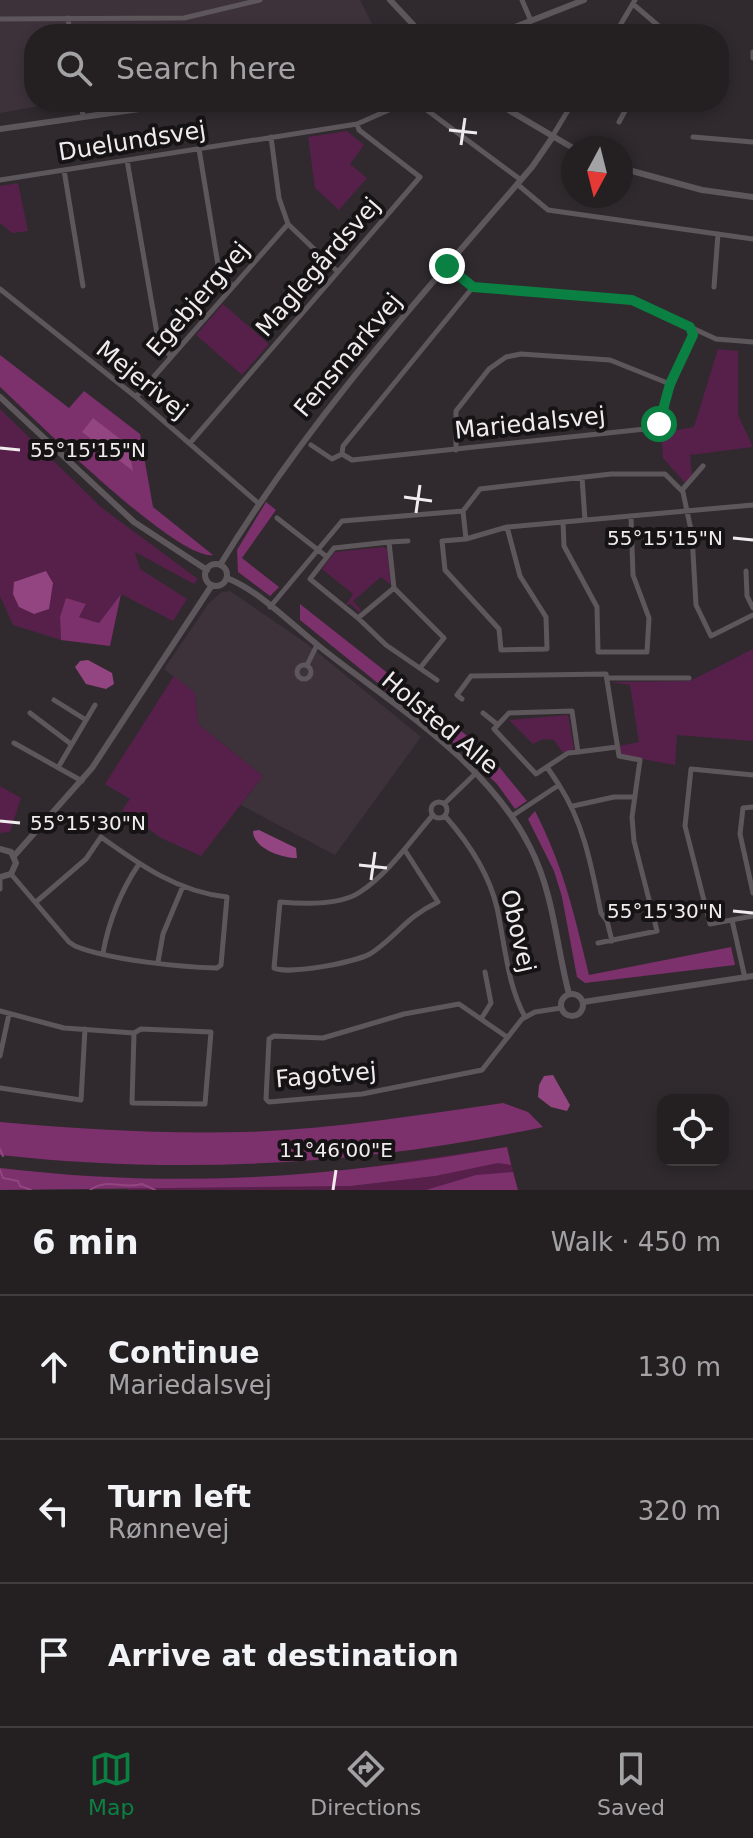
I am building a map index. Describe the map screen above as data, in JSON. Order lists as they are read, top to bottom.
{
  "streets": {
    "street": [
      "Duelundsvej",
      "Maglegårdsvej",
      "Egebjergvej",
      "Fensmarkvej",
      "Mejerivej",
      "Mariedalsvej",
      "Holsted Alle",
      "Obovej",
      "Fagotvej"
    ]
  },
  "crossings": [
    ["Duelundsvej", "Maglegårdsvej"],
    ["Maglegårdsvej", "Mejerivej"],
    ["Egebjergvej", "Mejerivej"],
    ["Fensmarkvej", "Mejerivej"],
    ["Fensmarkvej", "Holsted Alle"],
    ["Obovej", "Fagotvej"]
  ],
  "north": "bottom",
  "page": {
    "search": "Search here",
    "heading": ["6 min", "Walk · 450 m"],
    "list": [
      ["Continue", "Mariedalsvej", "130 m"],
      ["Turn left", "Rønnevej", "320 m"],
      "Arrive at destination"
    ],
    "nav": ["Map", "Directions", "Saved"]
  },
  "coordinates": ["55°15'15\"N", "55°15'30\"N", "11°46'00\"E"]
}
